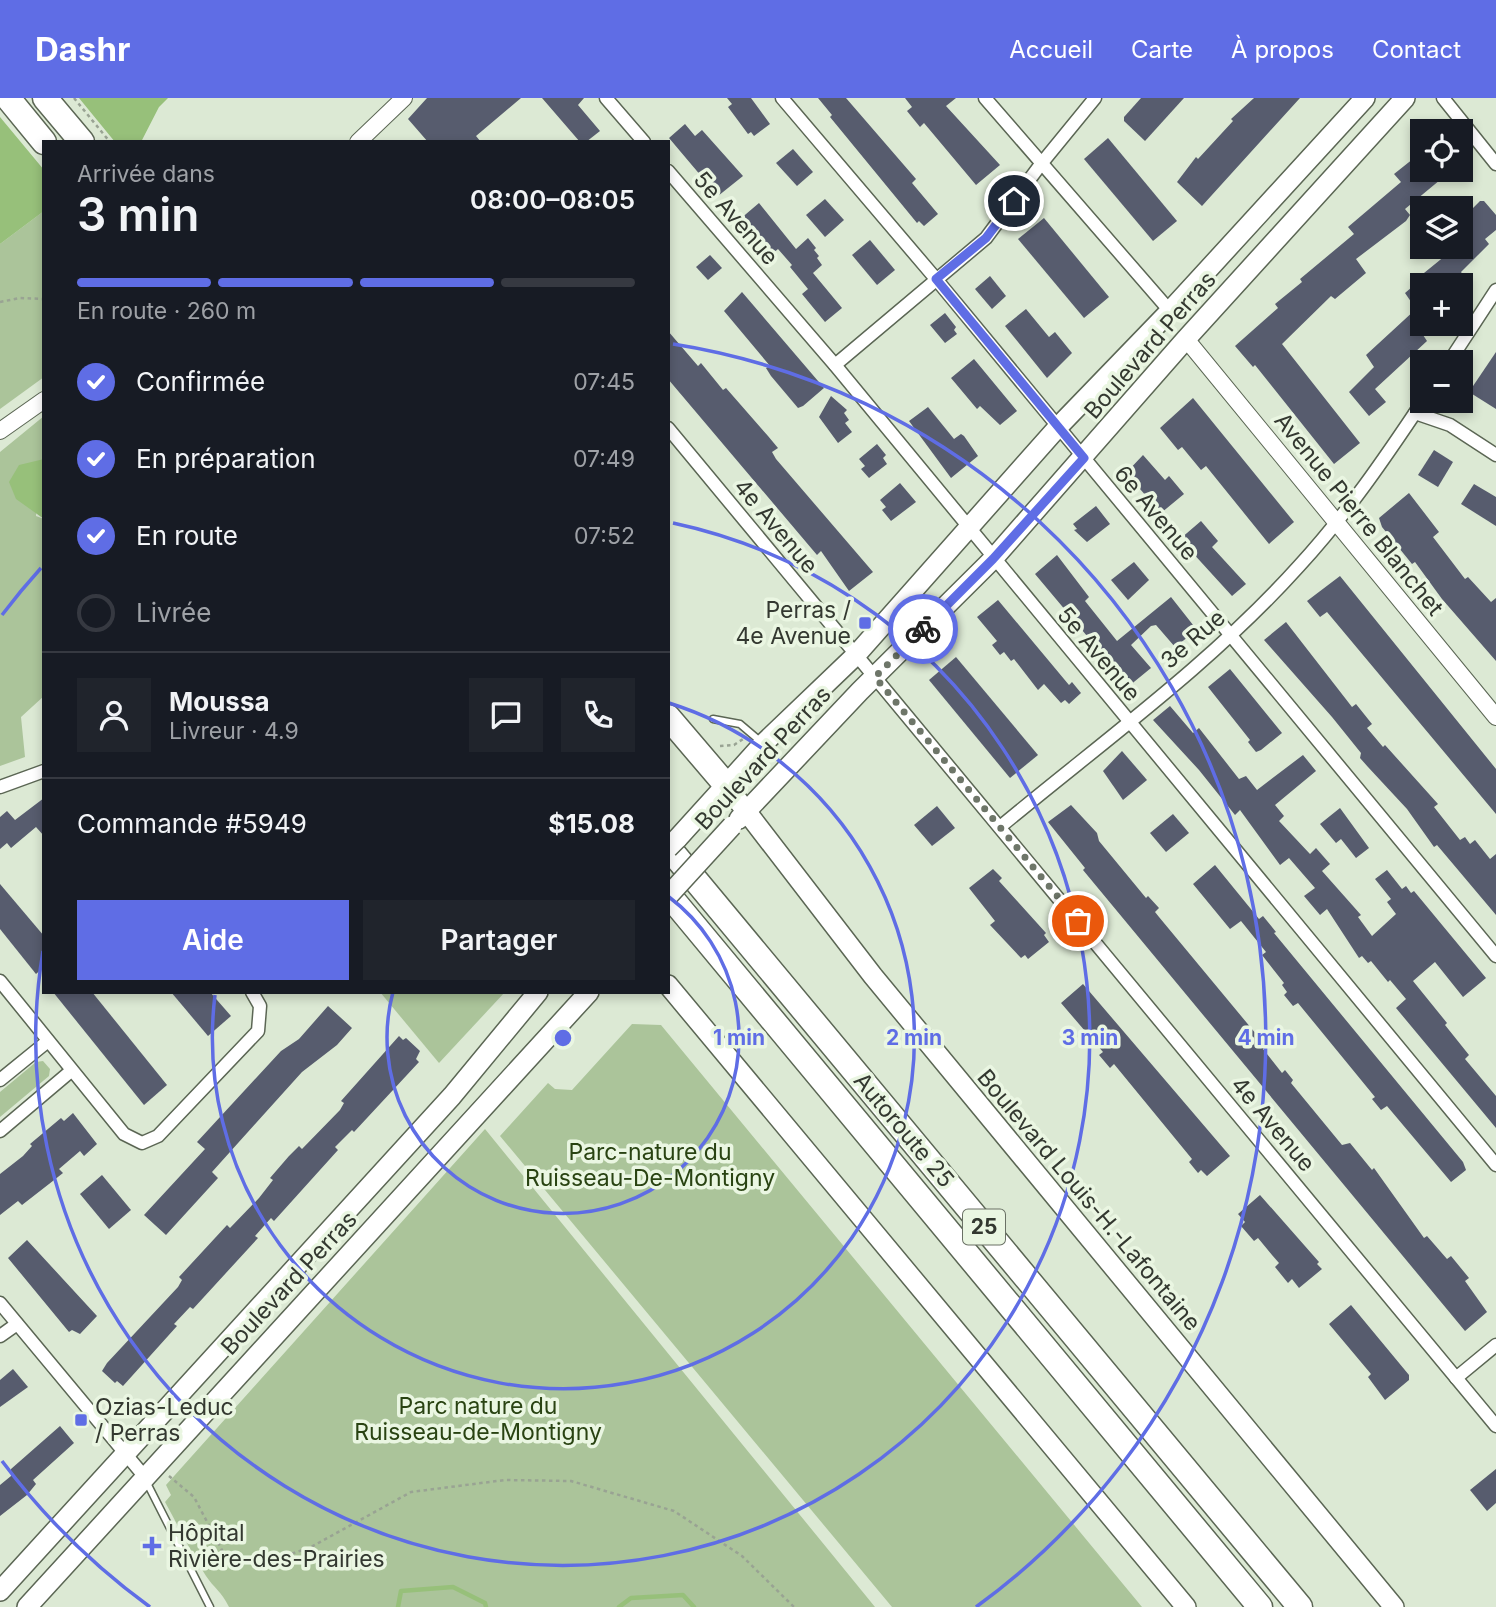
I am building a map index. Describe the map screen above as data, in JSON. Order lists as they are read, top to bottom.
{
  "streets": {
    "highway": ["Autoroute 25", "25"],
    "main road": ["Boulevard Perras", "Boulevard Louis-H.-Lafontaine"],
    "street": [
      "5e Avenue",
      "6e Avenue",
      "Avenue Pierre Blanchet",
      "4e Avenue",
      "3e Rue"
    ]
  },
  "crossings": [
    ["5e Avenue", "Boulevard Perras"],
    ["5e Avenue", "3e Rue"],
    ["Boulevard Perras", "6e Avenue"],
    ["Boulevard Perras", "Avenue Pierre Blanchet"],
    ["Boulevard Perras", "4e Avenue"],
    ["Boulevard Perras", "Boulevard Louis-H.-Lafontaine"],
    ["6e Avenue", "3e Rue"],
    ["Avenue Pierre Blanchet", "3e Rue"],
    ["4e Avenue", "3e Rue"]
  ],
  "parks": ["Parc-nature du Ruisseau-De-Montigny", "Parc nature du Ruisseau-de-Montigny"],
  "places": {
    "transit": ["Perras / 4e Avenue", "Ozias-Leduc / Perras"],
    "health": ["Hôpital Rivière-des-Prairies"]
  },
  "page": {
    "header": "Dashr",
    "nav": [
      "Accueil",
      "Carte",
      "À propos",
      "Contact"
    ],
    "map_buttons": ["+", "−"],
    "heading": ["3 min", "Arrivée dans", "08:00–08:05"],
    "panel": [
      "Moussa",
      "Livreur · 4.9",
      "Commande #5949",
      "$15.08"
    ],
    "bar": "En route · 260 m",
    "list": [
      ["Confirmée", "07:45"],
      ["En préparation", "07:49"],
      ["En route", "07:52"],
      "Livrée"
    ],
    "buttons": ["Aide", "Partager"]
  },
  "rings": [
    "1 min",
    "2 min",
    "3 min",
    "4 min"
  ]
}
